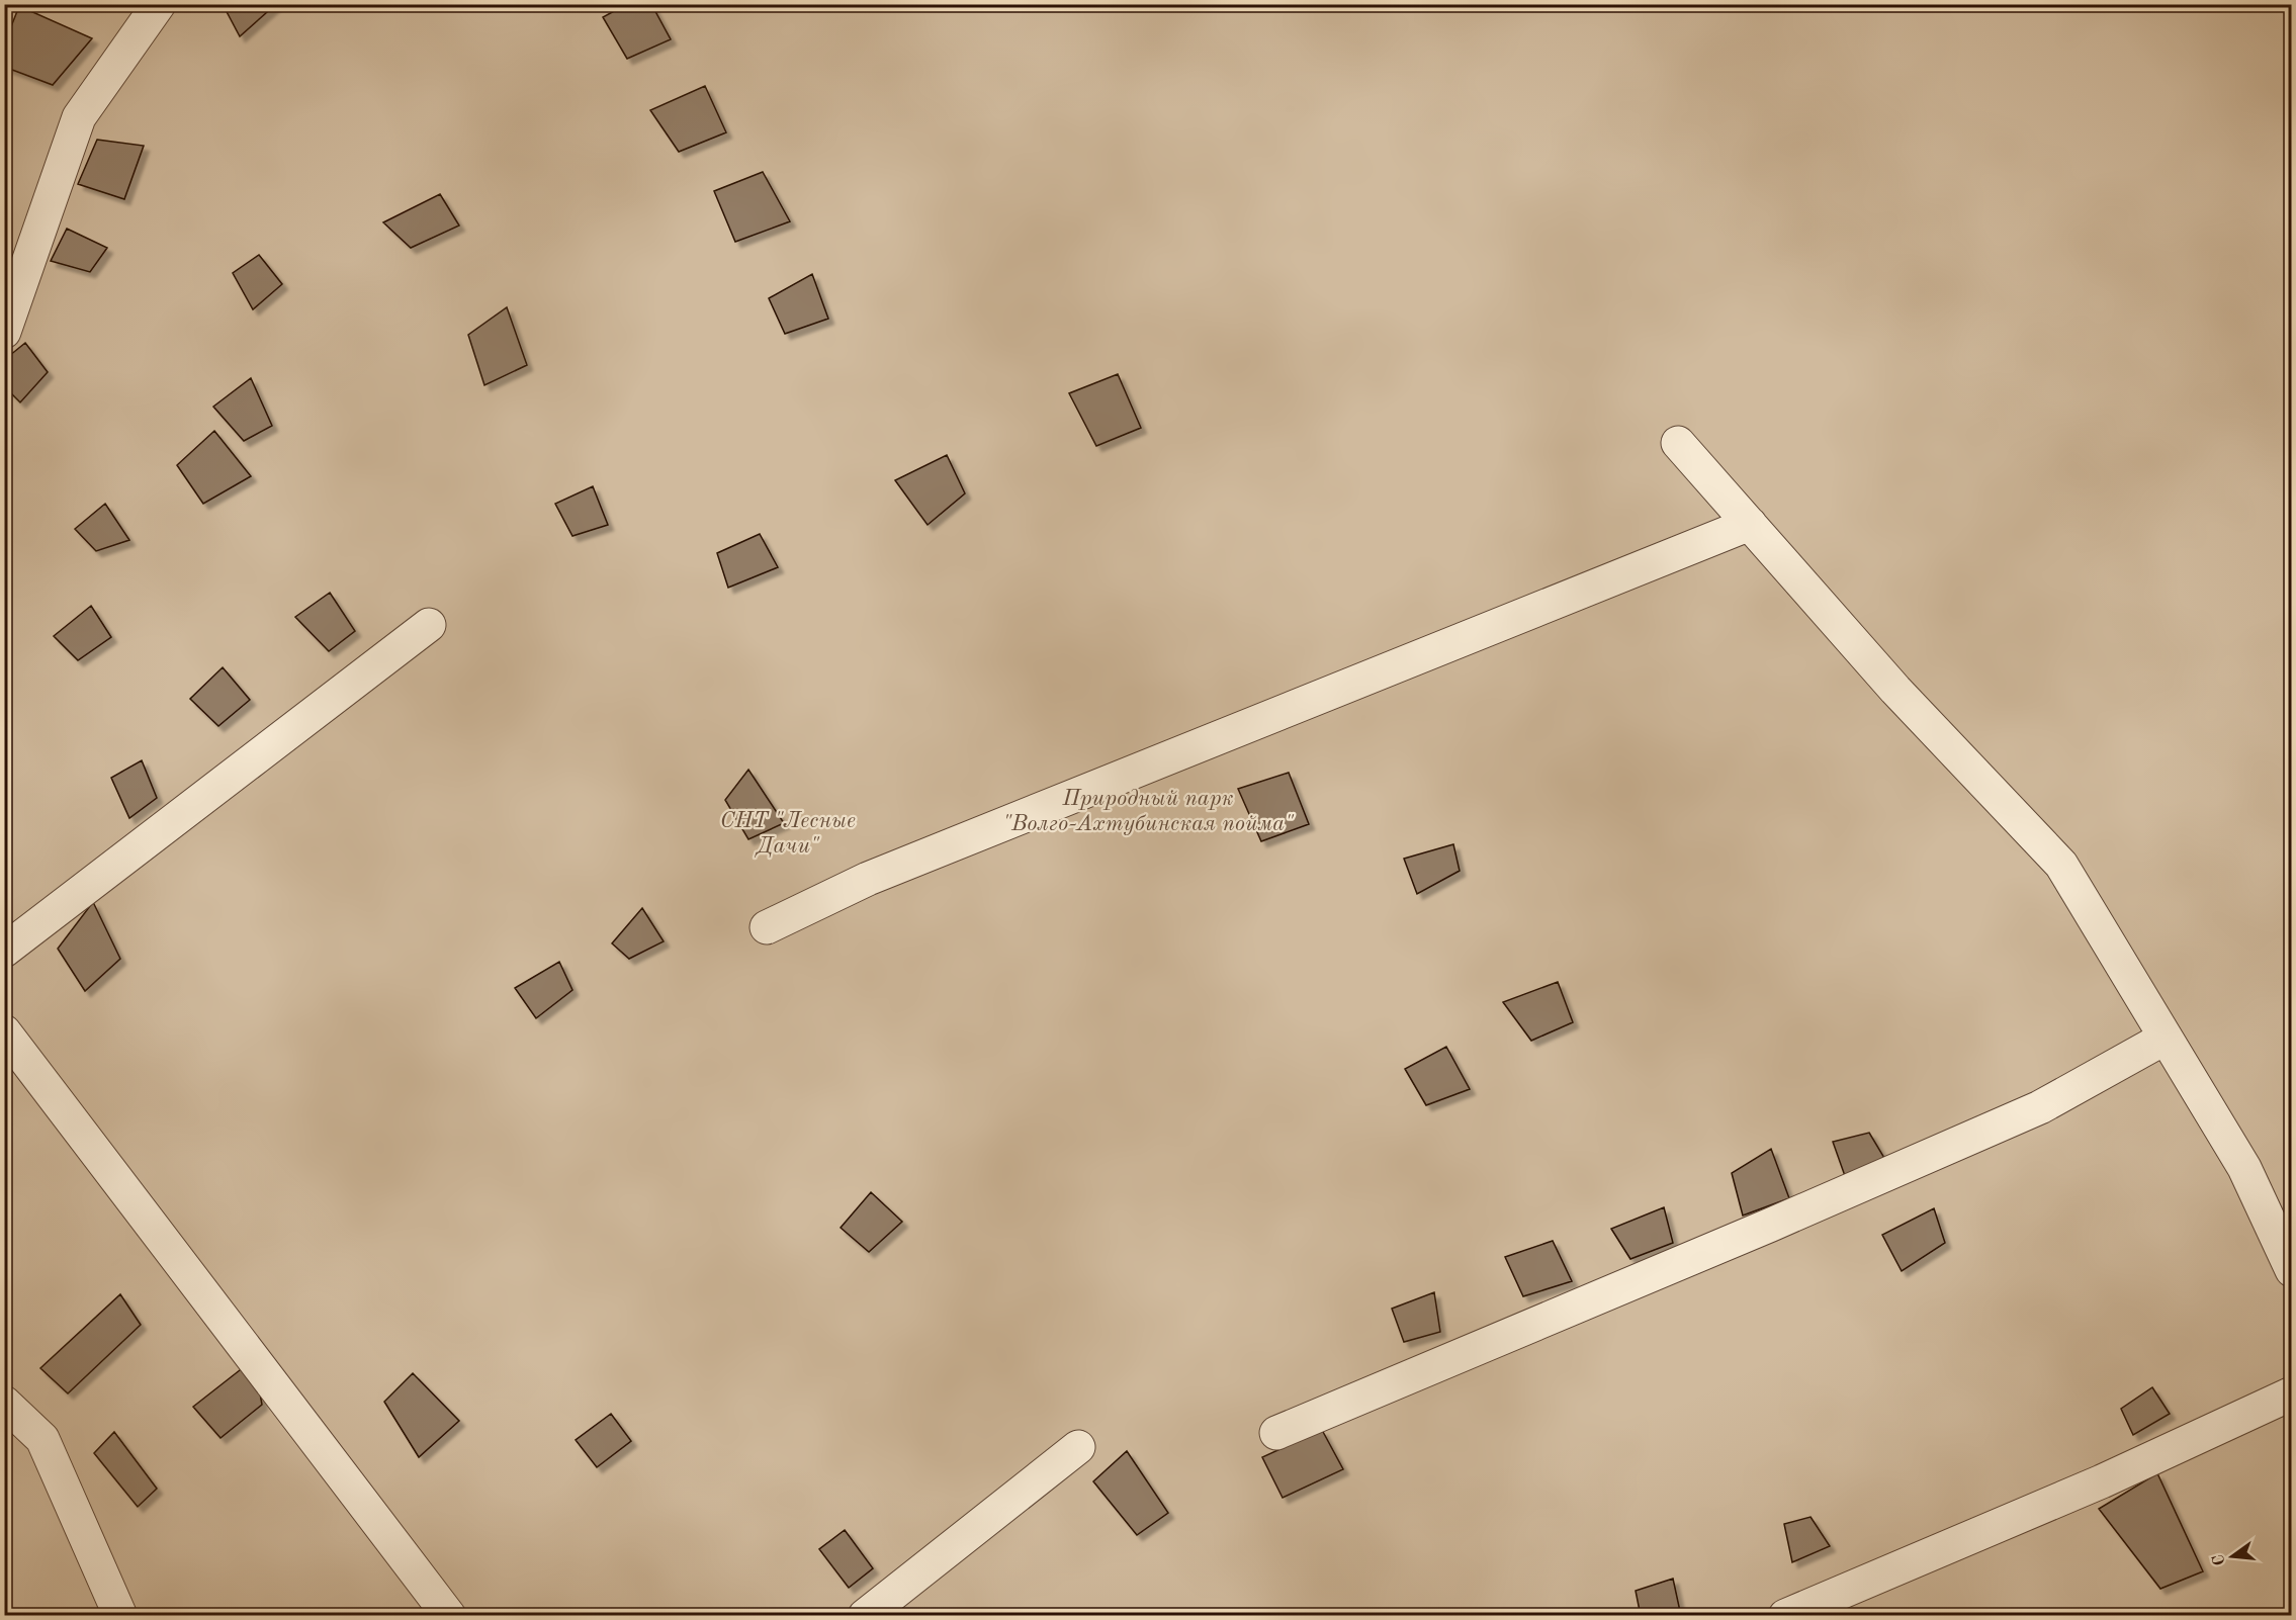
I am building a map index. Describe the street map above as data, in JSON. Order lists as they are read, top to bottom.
{
  "parks": ["Природный парк \"Волго-Ахтубинская пойма\"", "СНТ \"Лесные Дачи\""],
  "north": "left"
}
